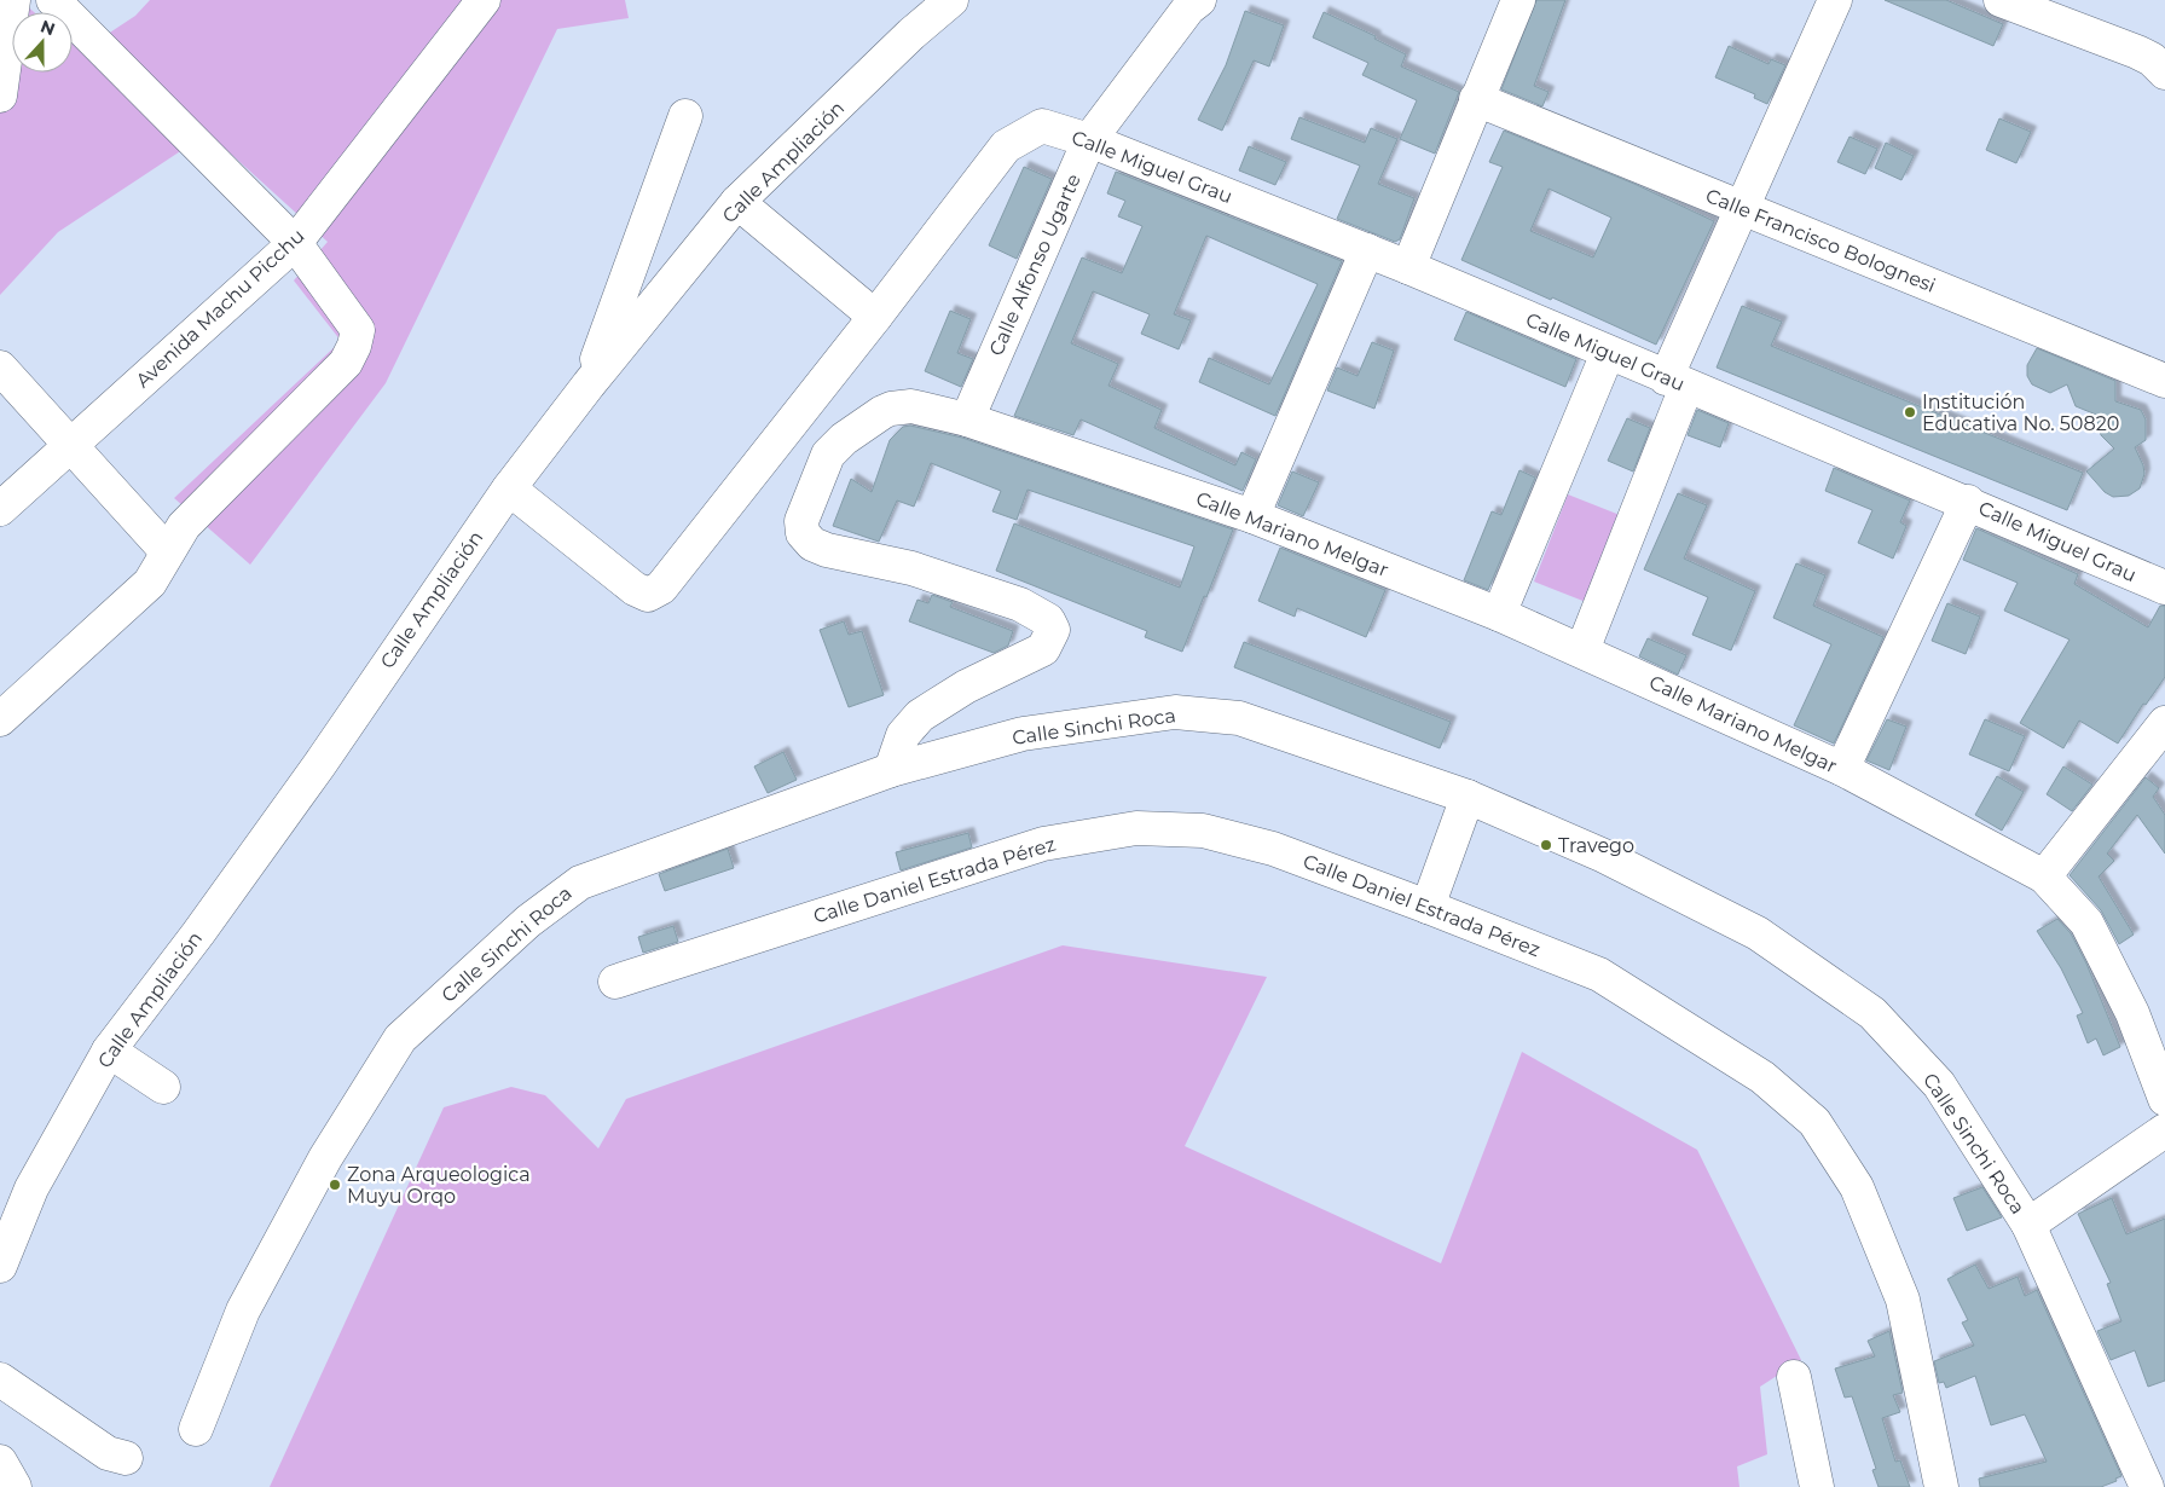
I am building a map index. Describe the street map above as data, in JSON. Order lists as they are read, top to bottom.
{
  "streets": {
    "street": [
      "Calle Ampliación",
      "Calle Miguel Grau",
      "Calle Francisco Bolognesi",
      "Calle Alfonso Ugarte",
      "Avenida Machu Picchu",
      "Calle Mariano Melgar",
      "Calle Sinchi Roca",
      "Calle Daniel Estrada Pérez"
    ]
  },
  "crossings": [
    ["Calle Miguel Grau", "Calle Alfonso Ugarte"],
    ["Calle Alfonso Ugarte", "Calle Mariano Melgar"],
    ["Calle Mariano Melgar", "Calle Sinchi Roca"]
  ],
  "places": ["Institución Educativa No. 50820", "Travego", "Zona Arqueologica Muyu Orqo"],
  "north": "top"
}
